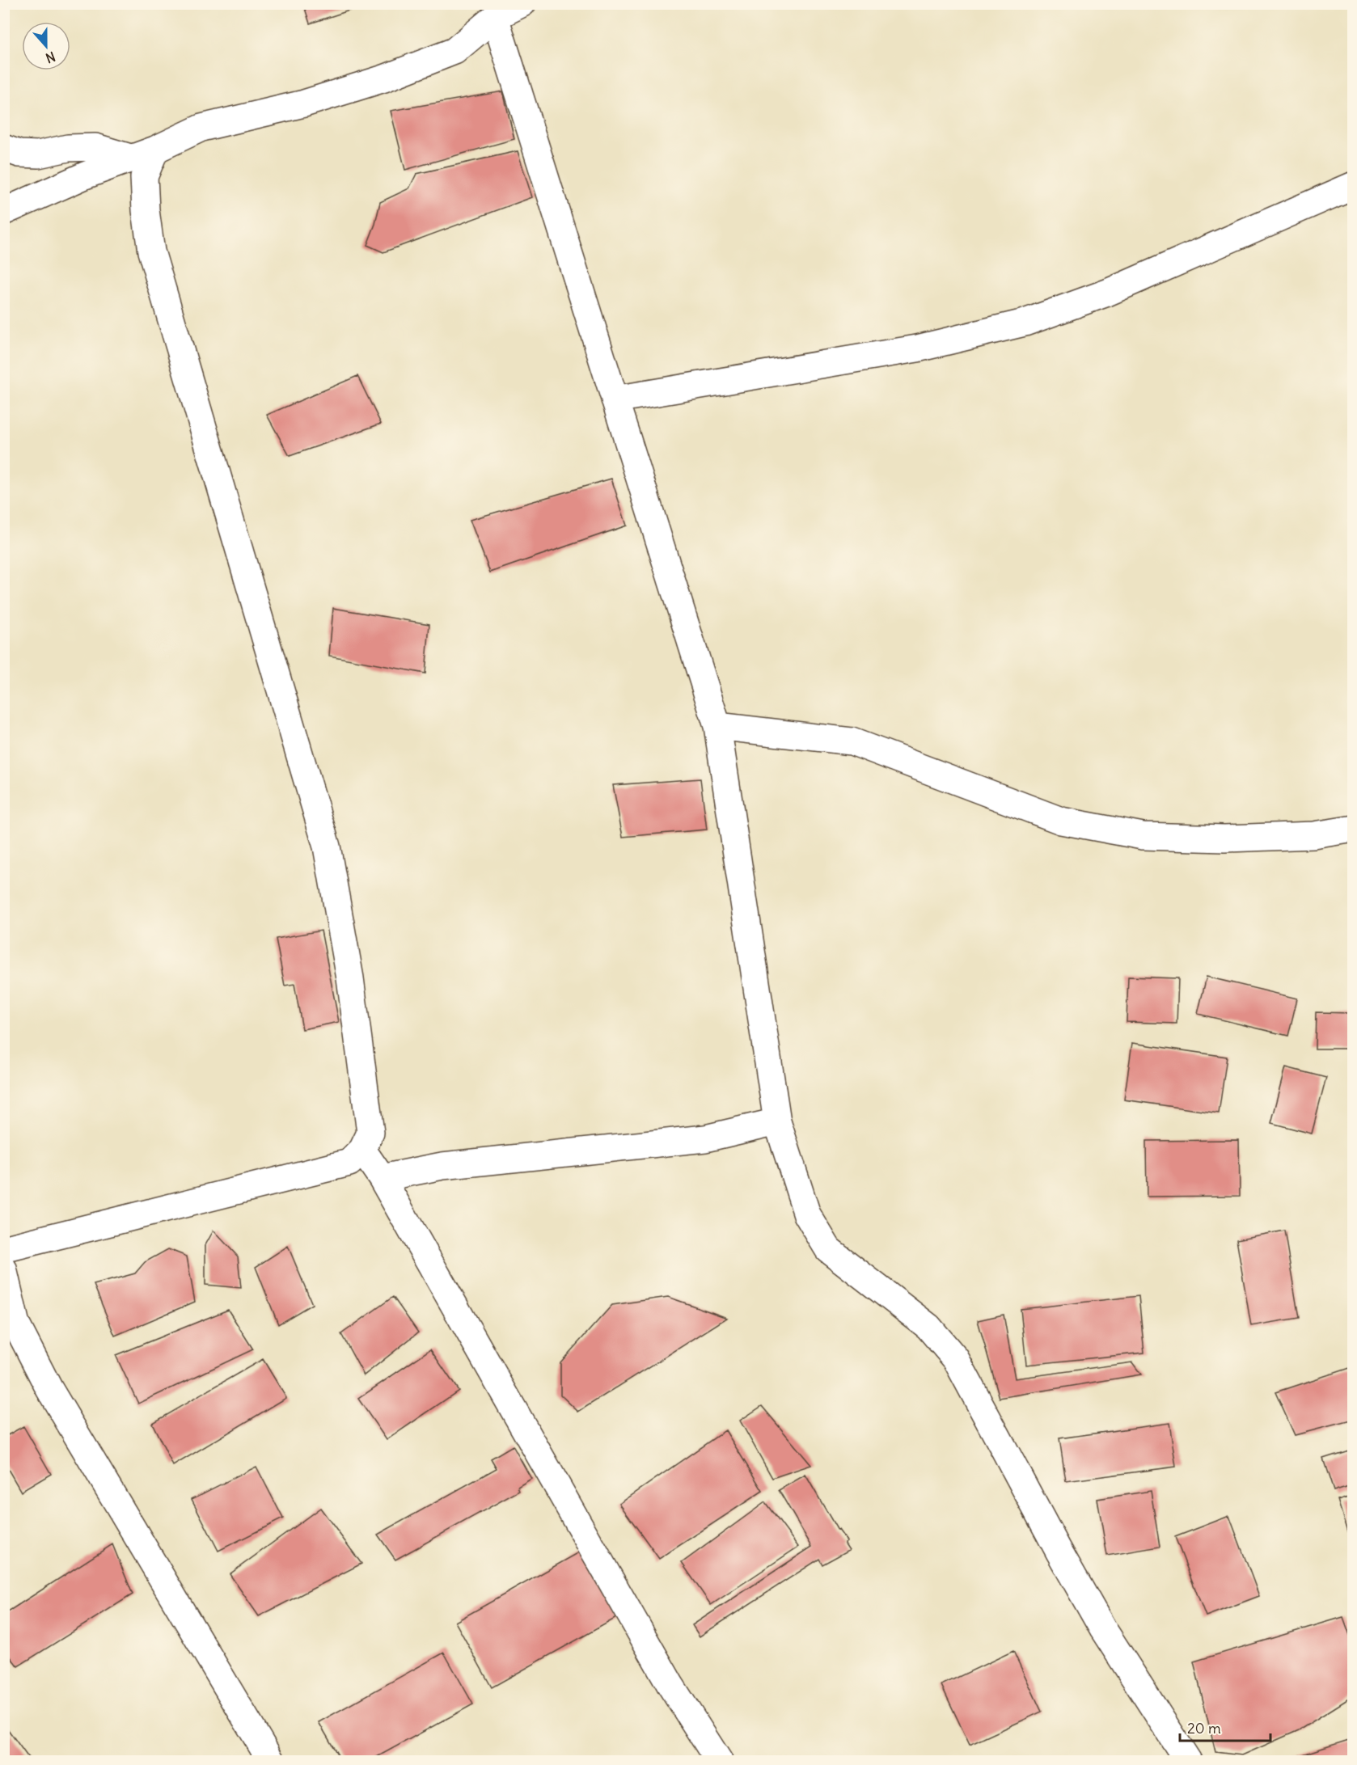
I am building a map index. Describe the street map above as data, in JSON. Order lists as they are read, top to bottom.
{
  "scale_bar": "20 m",
  "north": "bottom"
}
